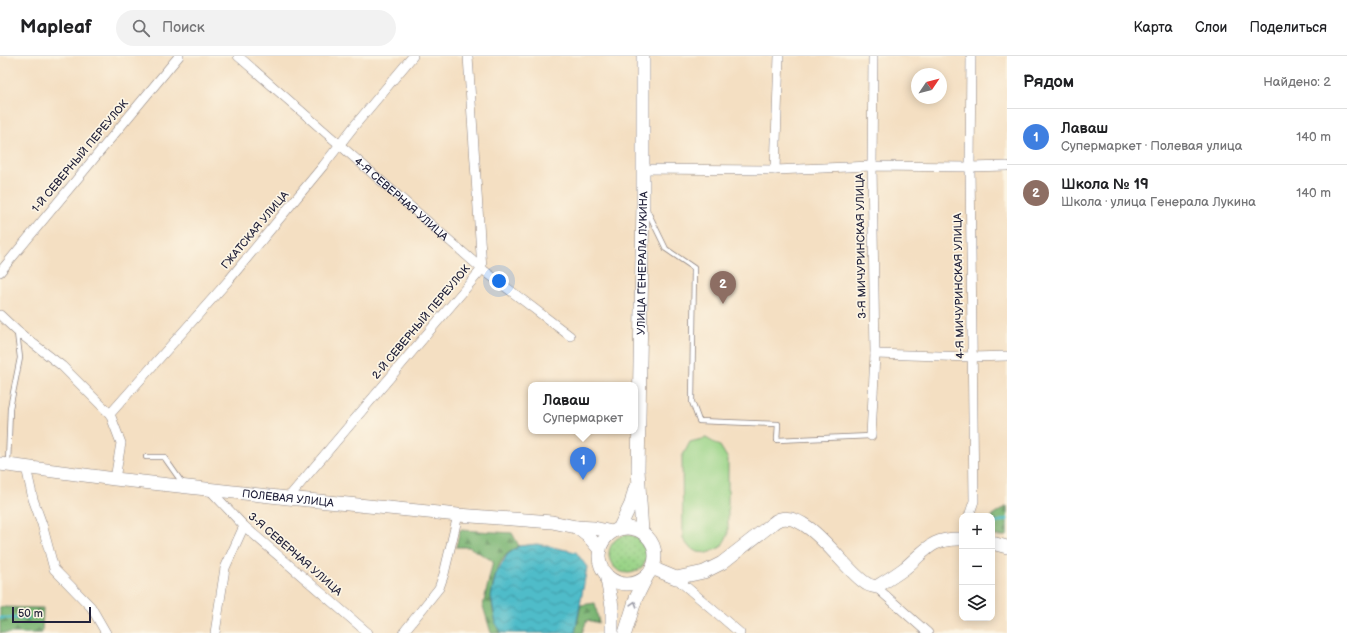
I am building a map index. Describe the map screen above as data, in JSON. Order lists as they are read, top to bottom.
{
  "streets": {
    "main road": ["УЛИЦА ГЕНЕРАЛА ЛУКИНА", "ПОЛЕВАЯ УЛИЦА"],
    "street": [
      "1-Й СЕВЕРНЫЙ ПЕРЕУЛОК",
      "4-Я СЕВЕРНАЯ УЛИЦА",
      "ГЖАТСКАЯ УЛИЦА",
      "3-Я МИЧУРИНСКАЯ УЛИЦА",
      "4-Я МИЧУРИНСКАЯ УЛИЦА",
      "2-Й СЕВЕРНЫЙ ПЕРЕУЛОК",
      "3-Я СЕВЕРНАЯ УЛИЦА"
    ]
  },
  "crossings": [
    ["4-Я СЕВЕРНАЯ УЛИЦА", "ГЖАТСКАЯ УЛИЦА"],
    ["4-Я СЕВЕРНАЯ УЛИЦА", "2-Й СЕВЕРНЫЙ ПЕРЕУЛОК"],
    ["УЛИЦА ГЕНЕРАЛА ЛУКИНА", "ПОЛЕВАЯ УЛИЦА"],
    ["2-Й СЕВЕРНЫЙ ПЕРЕУЛОК", "ПОЛЕВАЯ УЛИЦА"],
    ["ПОЛЕВАЯ УЛИЦА", "3-Я СЕВЕРНАЯ УЛИЦА"]
  ],
  "scale_bar": "50 m",
  "north": "top right",
  "page": {
    "header": "Mapleaf",
    "search": "Поиск",
    "nav": ["Карта", "Слои", "Поделиться"],
    "heading": ["Рядом", "Найдено: 2"],
    "list": [
      {
        "mark": "1",
        "name": "Лаваш",
        "note": "Супермаркет · Полевая улица",
        "value": "140 m"
      },
      {
        "mark": "2",
        "name": "Школа № 19",
        "note": "Школа · улица Генерала Лукина",
        "value": "140 m"
      }
    ],
    "pins": ["2", "1"],
    "popup": ["Лаваш", "Супермаркет"],
    "map_buttons": ["+", "−"],
    "scale": "50 m"
  }
}
